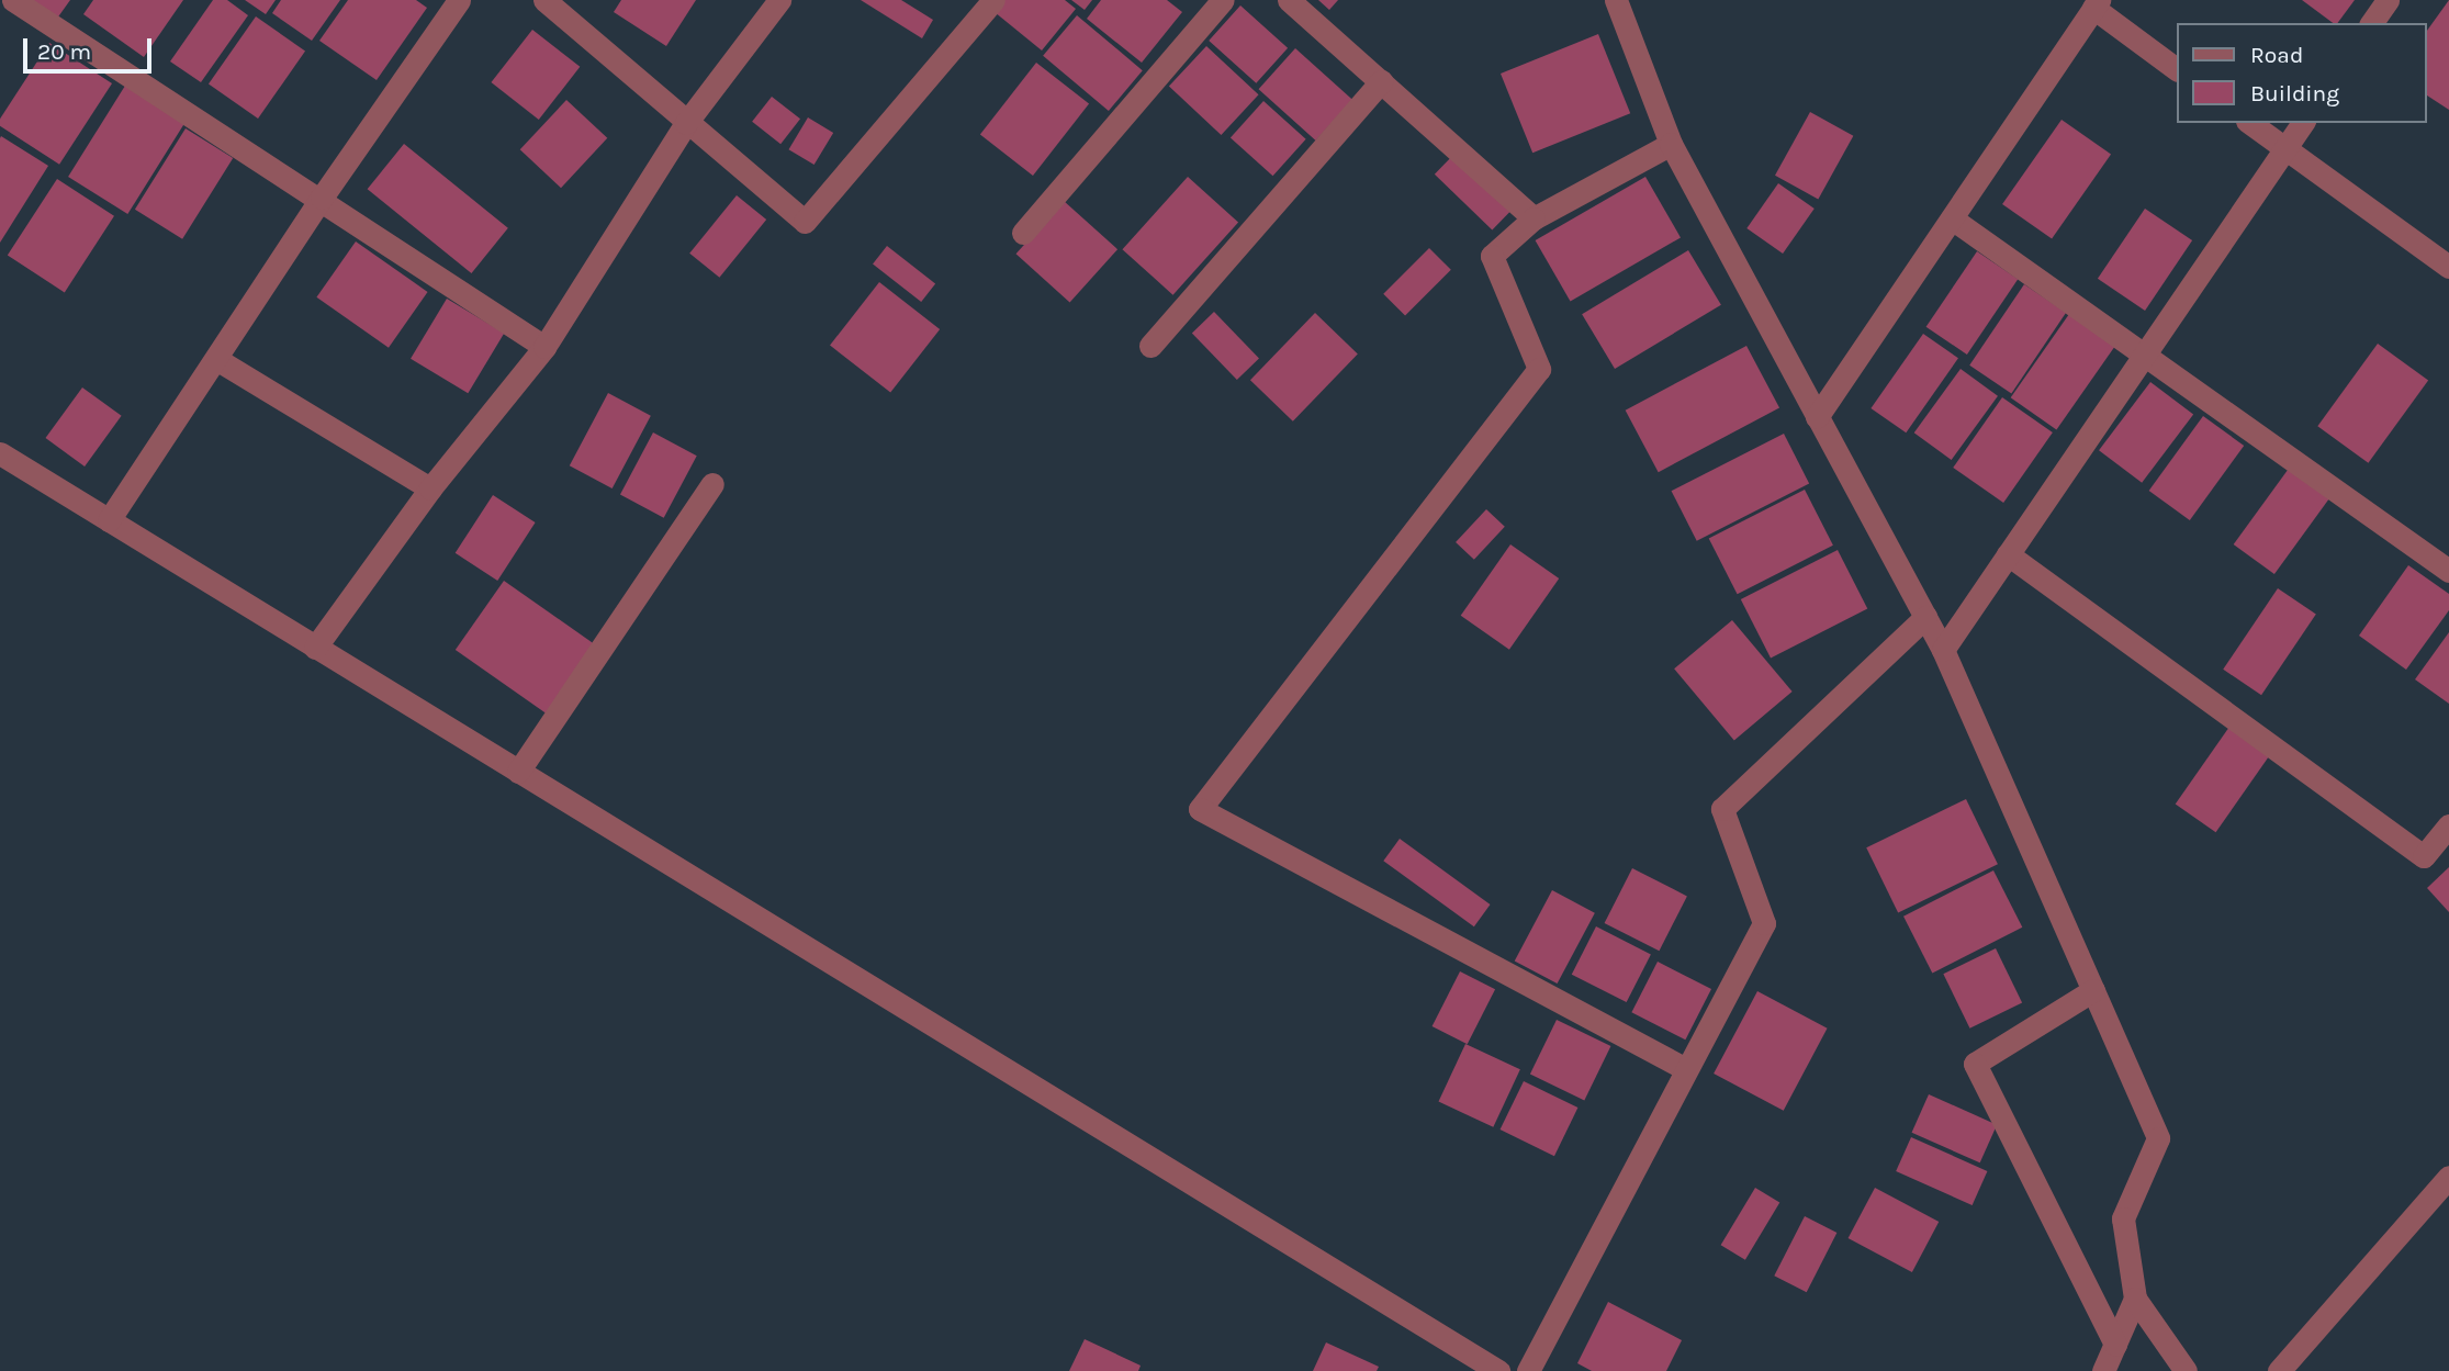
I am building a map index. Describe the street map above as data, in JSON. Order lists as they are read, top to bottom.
{
  "legend": ["Road", "Building"],
  "scale_bar": "20 m"
}
